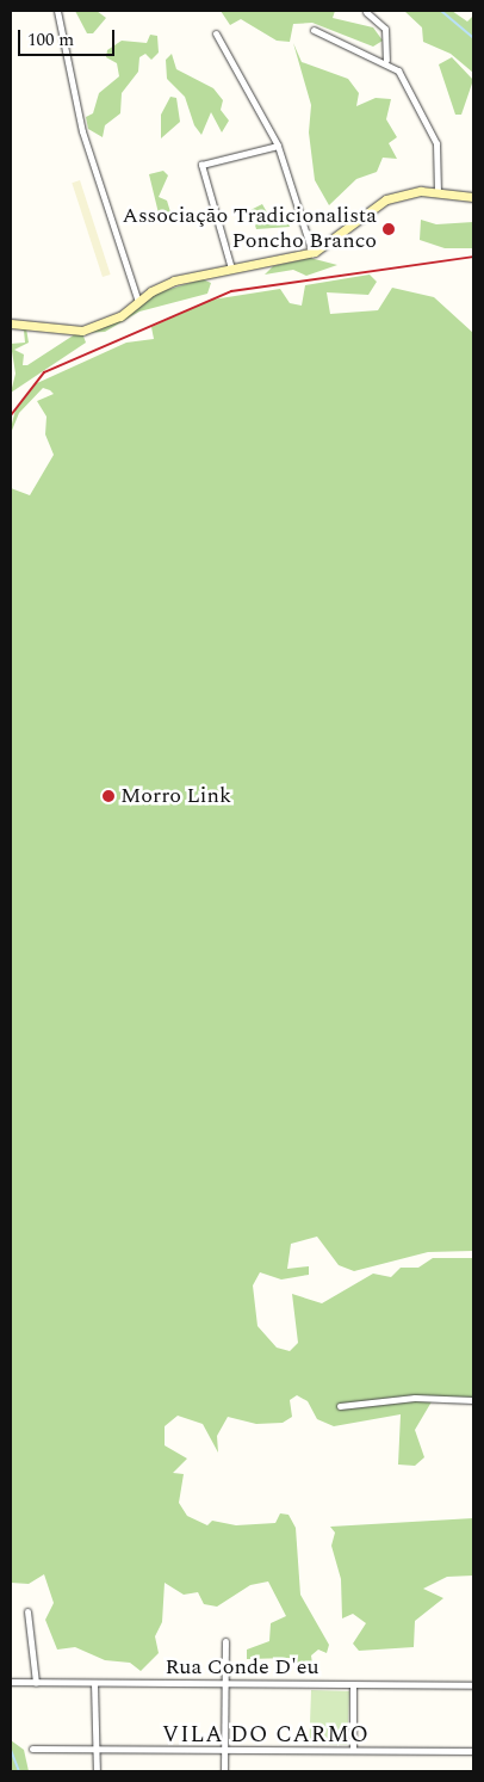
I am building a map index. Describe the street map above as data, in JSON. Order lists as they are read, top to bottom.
{
  "streets": {
    "street": ["Rua Conde D'eu"]
  },
  "districts": ["VILA DO CARMO"],
  "places": ["Associação Tradicionalista Poncho Branco", "Morro Link"],
  "scale_bar": "100 m"
}
